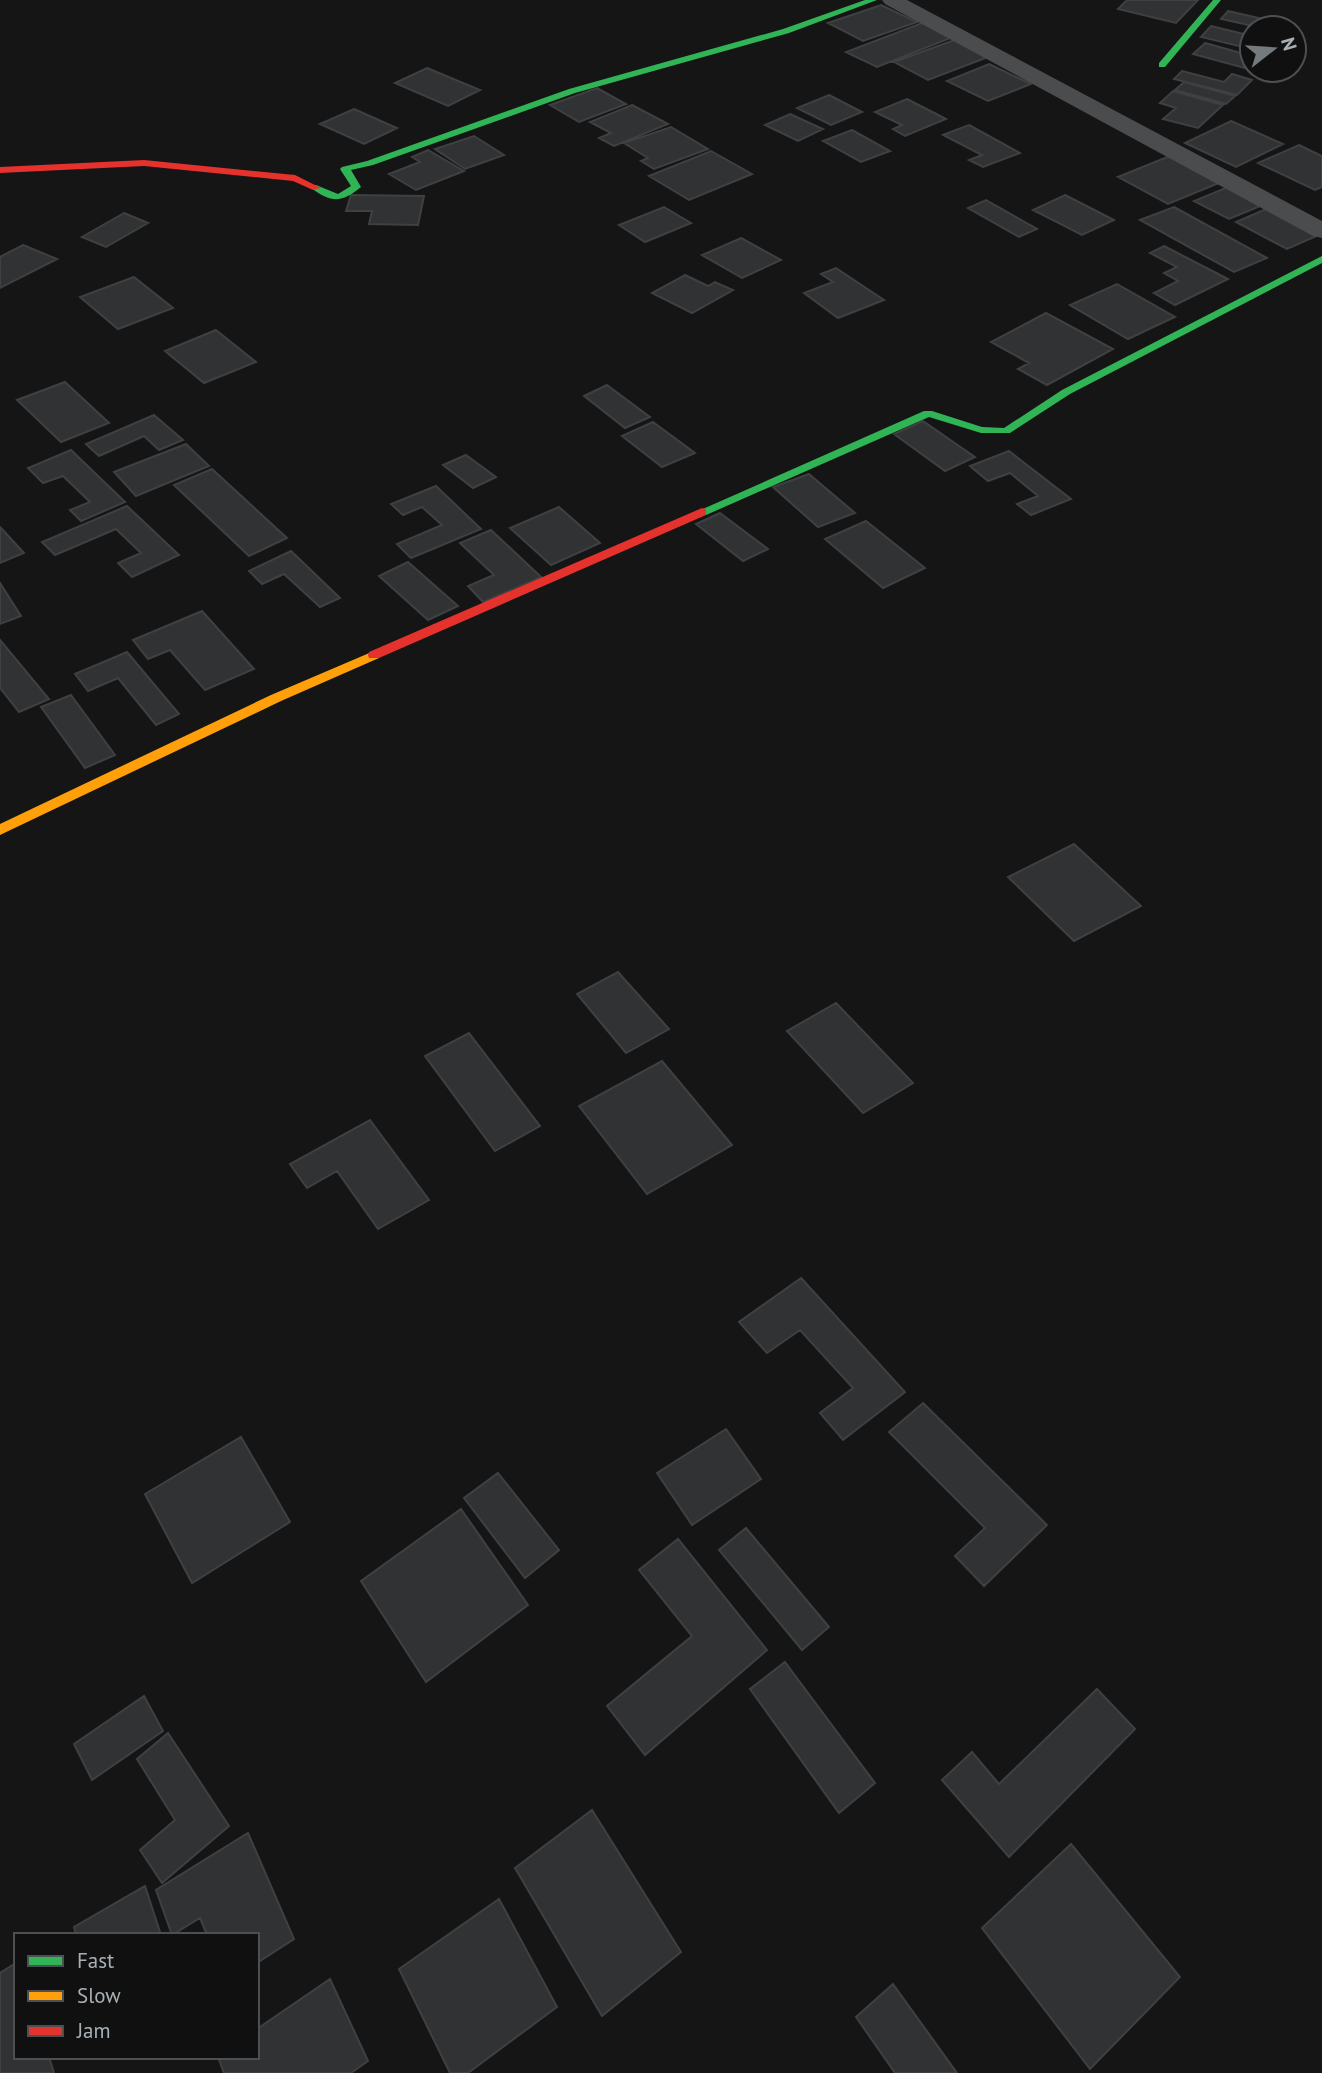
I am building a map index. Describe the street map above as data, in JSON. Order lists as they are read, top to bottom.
{
  "legend": ["Fast", "Slow", "Jam"],
  "north": "right"
}
